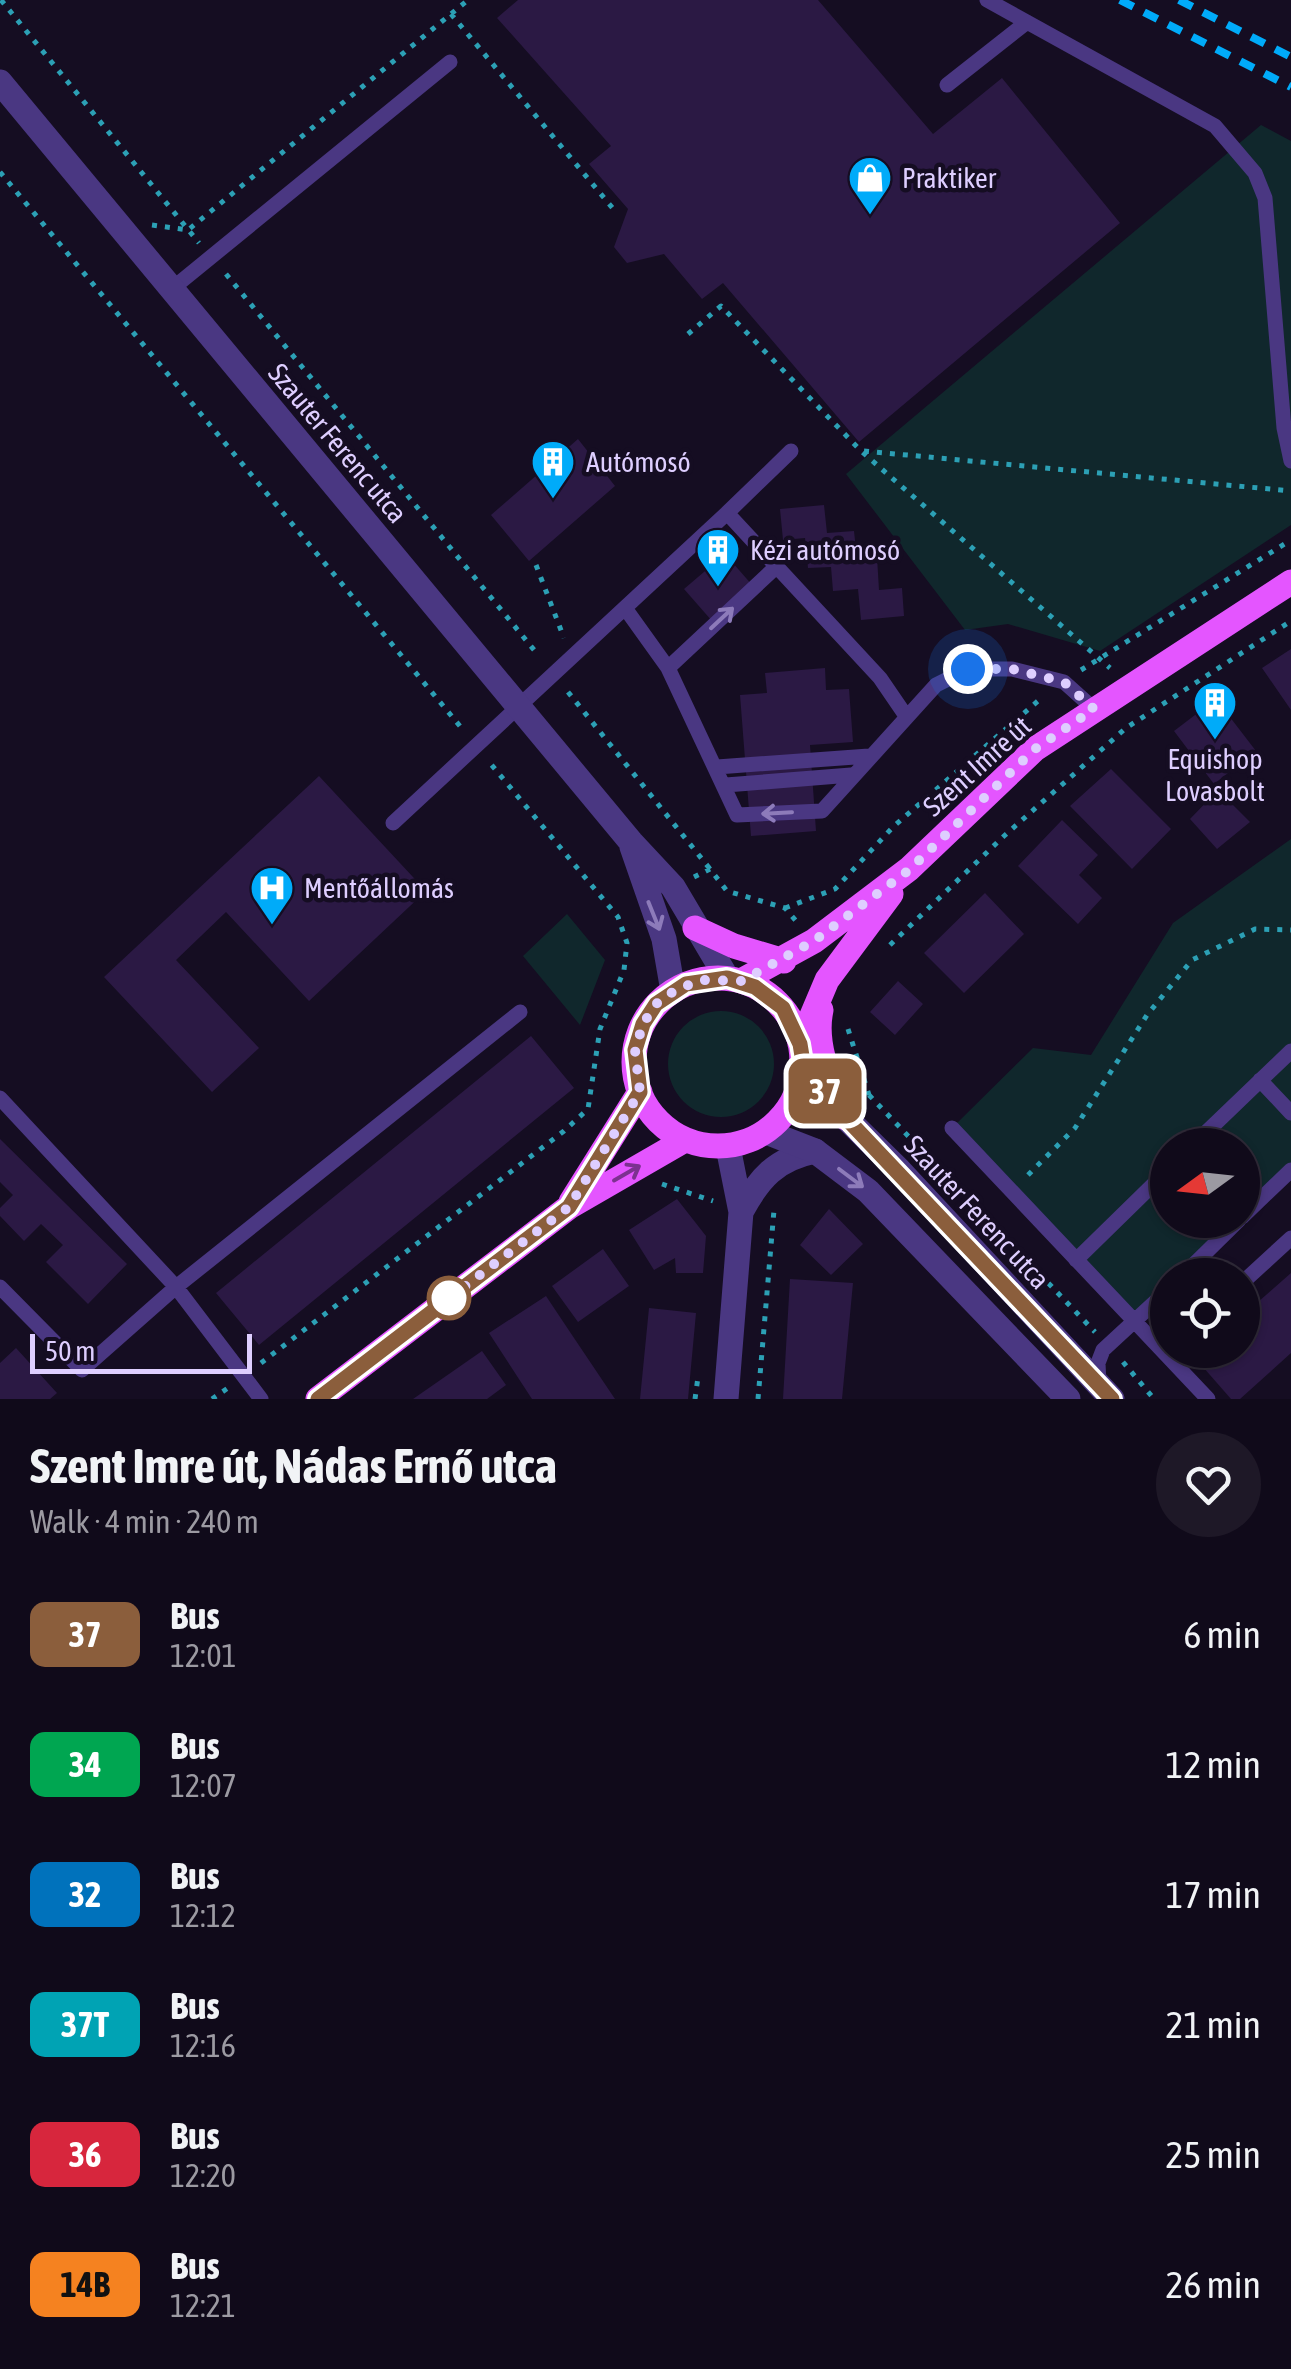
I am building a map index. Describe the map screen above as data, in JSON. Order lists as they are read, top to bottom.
{
  "streets": {
    "main road": ["Szent Imre út"],
    "street": ["Szauter Ferenc utca"]
  },
  "crossings": [
    ["Szauter Ferenc utca", "Szent Imre út"]
  ],
  "places": {
    "shop": ["Praktiker"],
    "building": ["Autómosó", "Kézi autómosó", "Equishop Lovasbolt"],
    "hospital": ["Mentőállomás"]
  },
  "lines": ["bus line 37"],
  "scale_bar": "50 m",
  "north": "left",
  "page": {
    "on_map": "37",
    "scale": "50 m",
    "heading": ["Szent Imre út, Nádas Ernő utca", "Walk · 4 min · 240 m"],
    "list": [
      {
        "mark": "37",
        "name": "Bus",
        "note": "12:01",
        "value": "6 min"
      },
      {
        "mark": "34",
        "name": "Bus",
        "note": "12:07",
        "value": "12 min"
      },
      {
        "mark": "32",
        "name": "Bus",
        "note": "12:12",
        "value": "17 min"
      },
      {
        "mark": "37T",
        "name": "Bus",
        "note": "12:16",
        "value": "21 min"
      },
      {
        "mark": "36",
        "name": "Bus",
        "note": "12:20",
        "value": "25 min"
      },
      {
        "mark": "14B",
        "name": "Bus",
        "note": "12:21",
        "value": "26 min"
      }
    ]
  }
}
